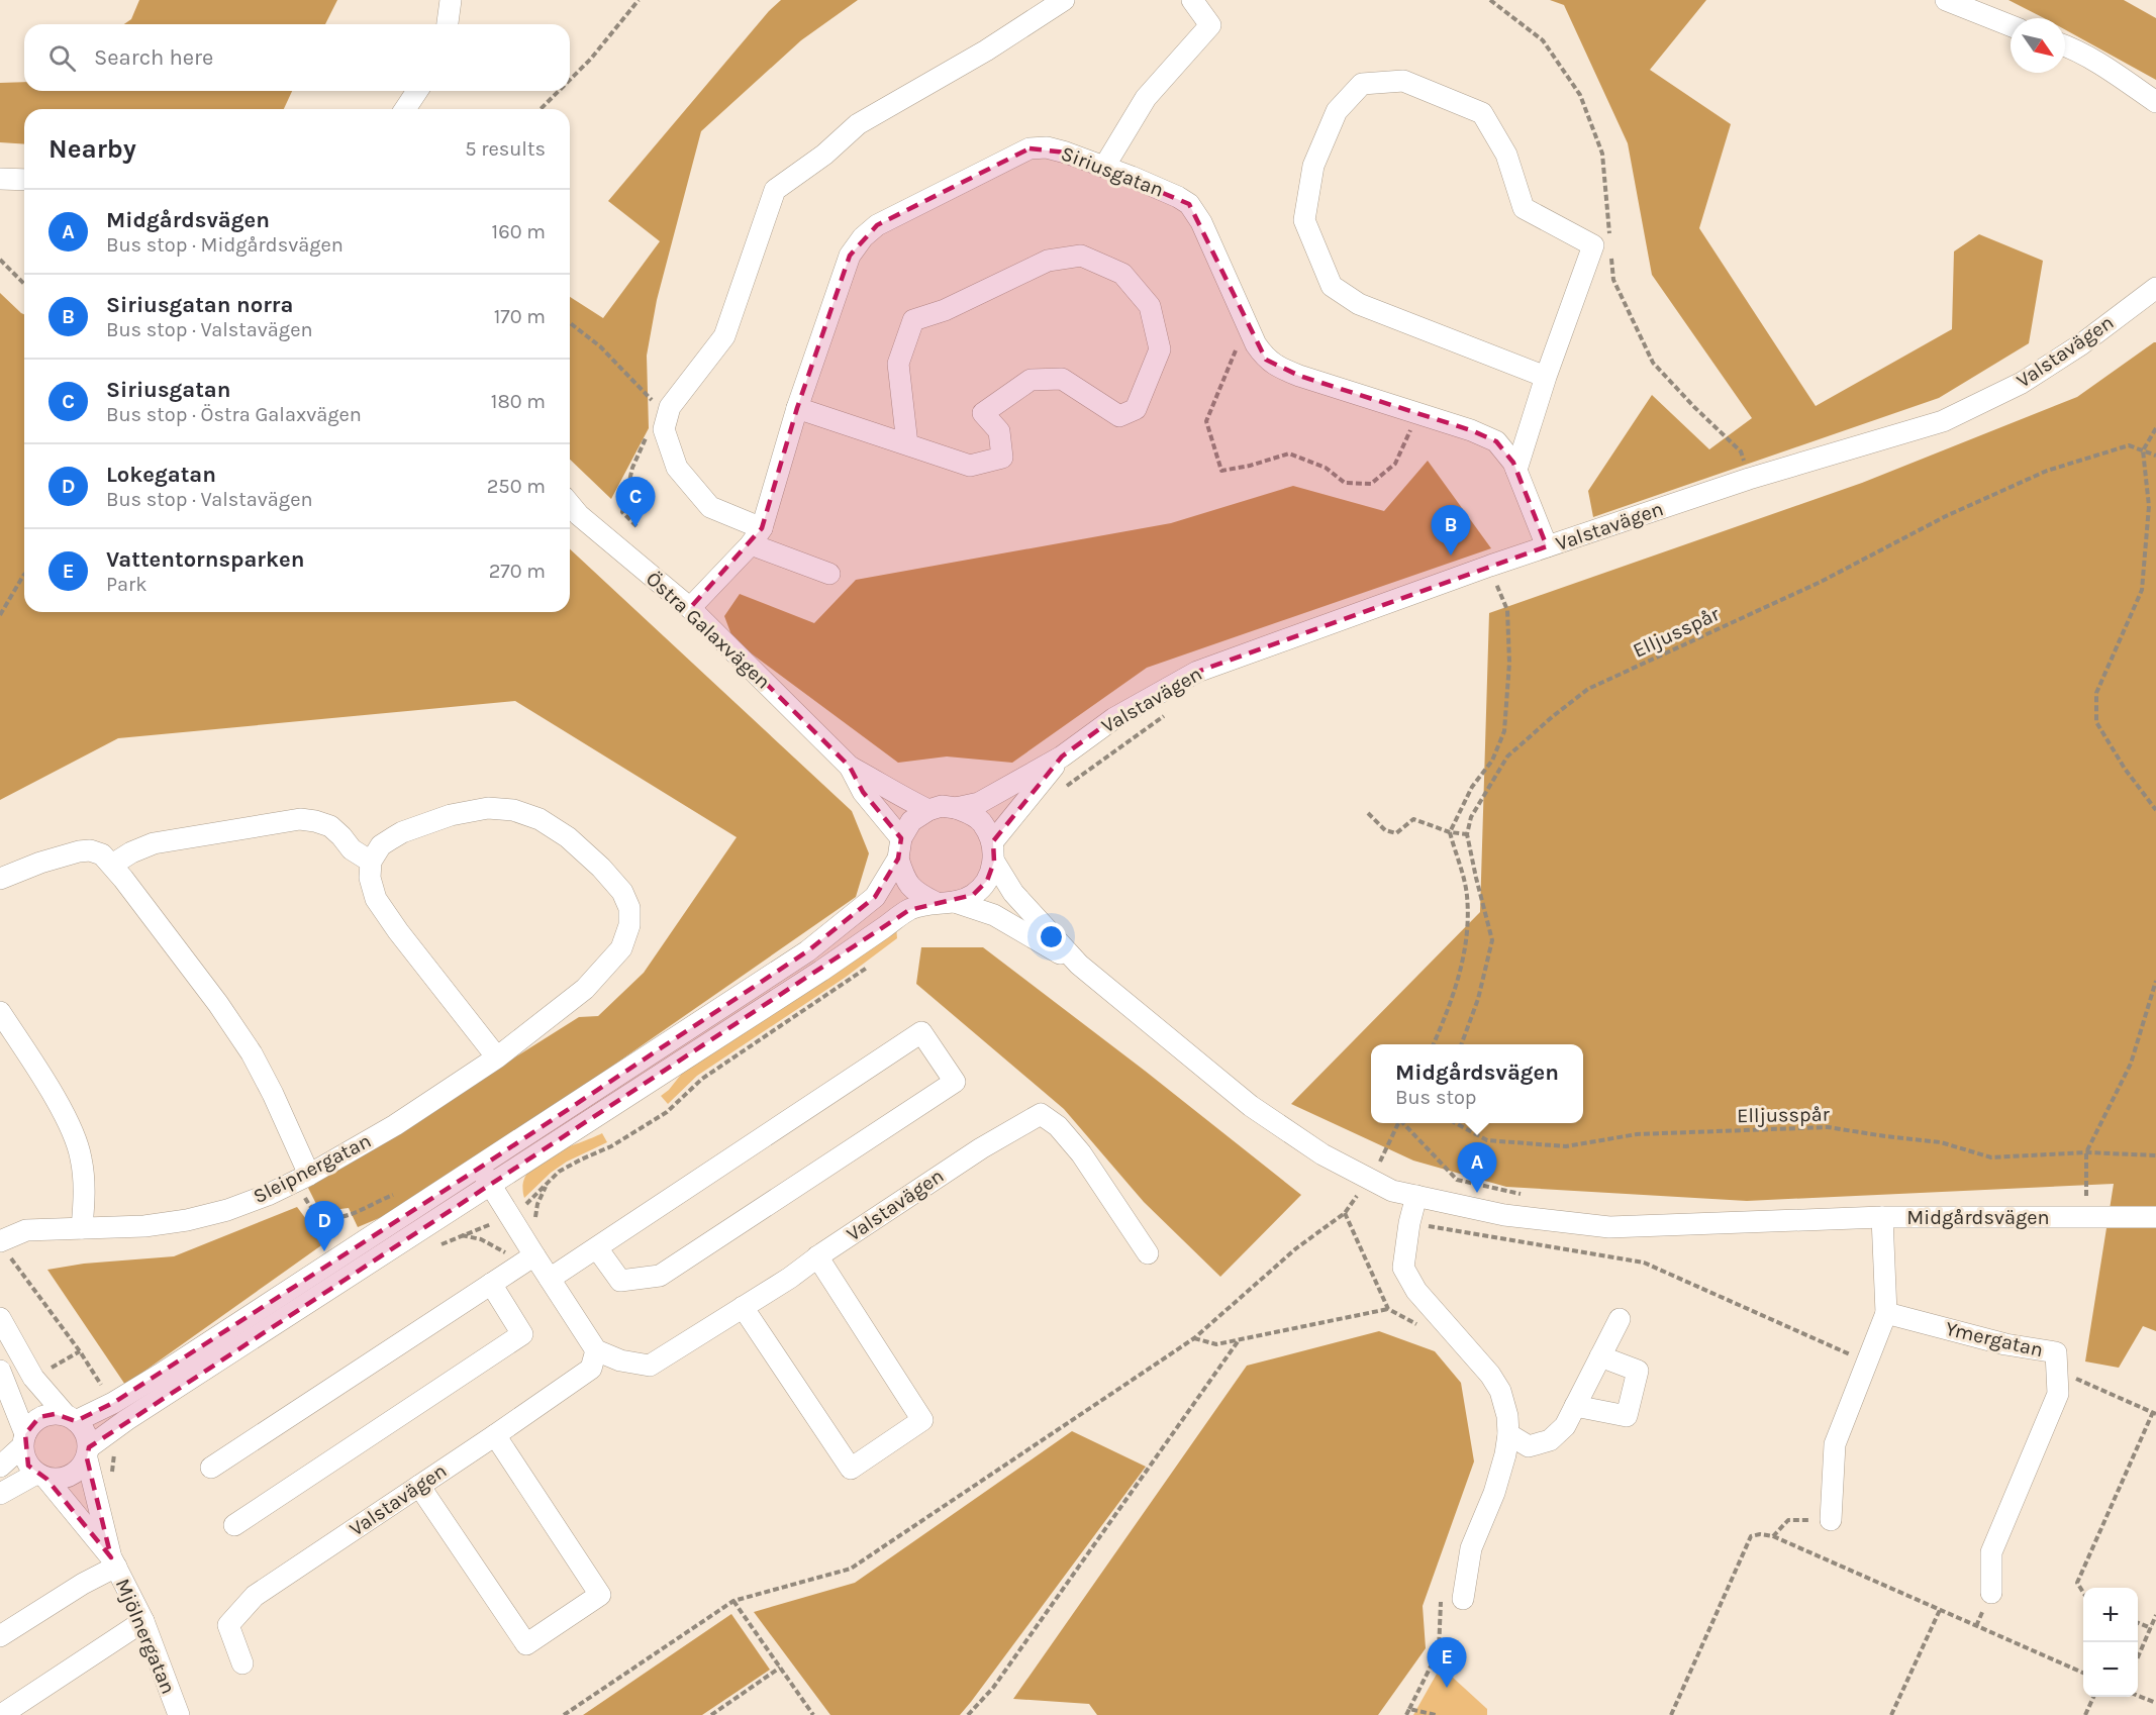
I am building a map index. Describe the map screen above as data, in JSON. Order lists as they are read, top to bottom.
{
  "streets": {
    "street": [
      "Siriusgatan",
      "Valstavägen",
      "Östra Galaxvägen",
      "Sleipnergatan",
      "Midgårdsvägen",
      "Ymergatan",
      "Mjölnergatan"
    ],
    "path": ["Elljusspår"]
  },
  "crossings": [
    ["Siriusgatan", "Valstavägen"],
    ["Siriusgatan", "Östra Galaxvägen"],
    ["Valstavägen", "Östra Galaxvägen"],
    ["Valstavägen", "Midgårdsvägen"],
    ["Valstavägen", "Mjölnergatan"],
    ["Östra Galaxvägen", "Midgårdsvägen"]
  ],
  "north": "bottom right",
  "page": {
    "search": "Search here",
    "heading": ["Nearby", "5 results"],
    "list": [
      {
        "mark": "A",
        "name": "Midgårdsvägen",
        "note": "Bus stop · Midgårdsvägen",
        "value": "160 m"
      },
      {
        "mark": "B",
        "name": "Siriusgatan norra",
        "note": "Bus stop · Valstavägen",
        "value": "170 m"
      },
      {
        "mark": "C",
        "name": "Siriusgatan",
        "note": "Bus stop · Östra Galaxvägen",
        "value": "180 m"
      },
      {
        "mark": "D",
        "name": "Lokegatan",
        "note": "Bus stop · Valstavägen",
        "value": "250 m"
      },
      {
        "mark": "E",
        "name": "Vattentornsparken",
        "note": "Park",
        "value": "270 m"
      }
    ],
    "pins": [
      "C",
      "B",
      "A",
      "D",
      "E"
    ],
    "popup": ["Midgårdsvägen", "Bus stop"],
    "map_buttons": ["+", "−"]
  }
}
